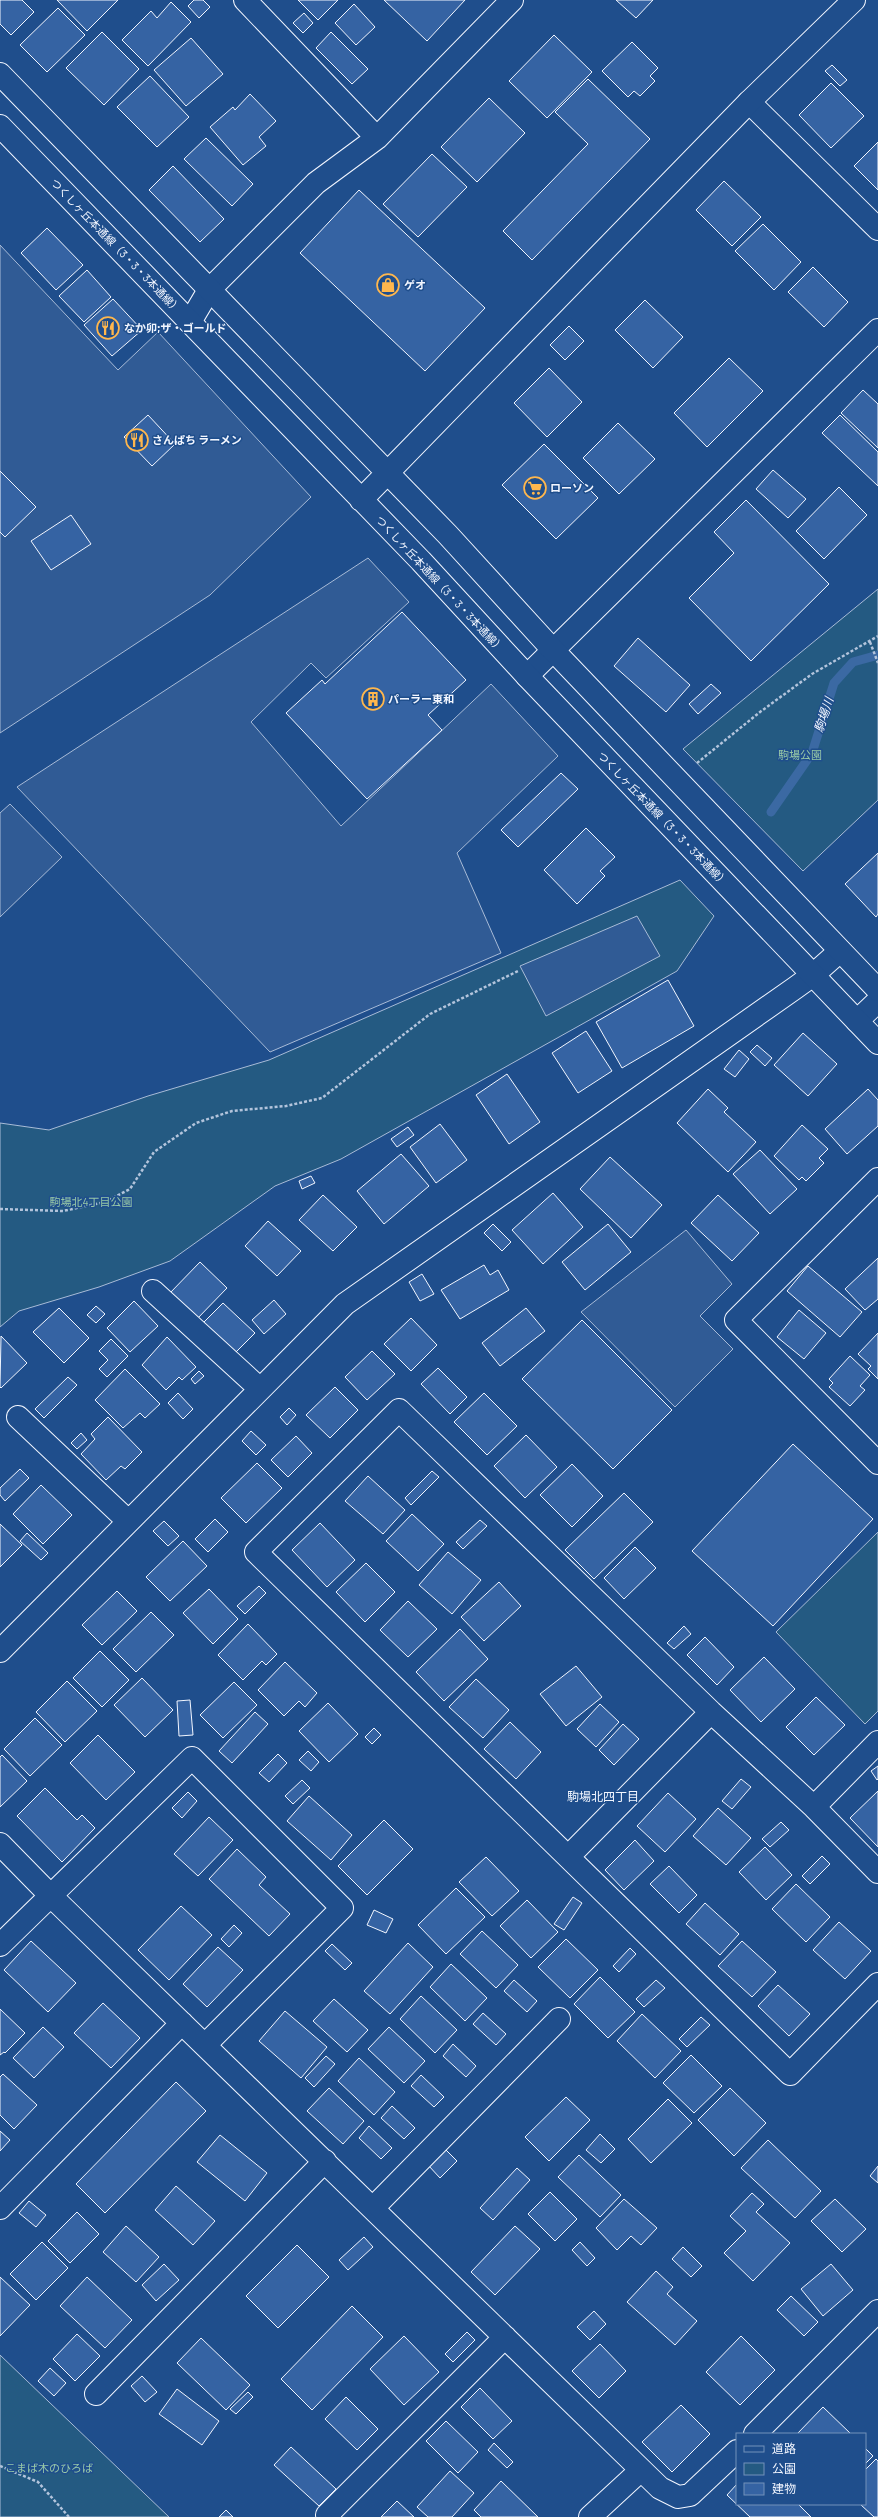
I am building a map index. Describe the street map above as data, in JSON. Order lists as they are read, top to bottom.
{
  "streets": {
    "street": ["つくしヶ丘本通線（3・3・3本通線）"]
  },
  "districts": ["駒場北四丁目"],
  "water": ["駒場川"],
  "parks": ["駒場公園", "駒場北4丁目公園", "こまば木のひろば"],
  "places": {
    "shop": ["ゲオ"],
    "restaurant": ["なか卯;ザ・ゴールド", "さんぱち ラーメン"],
    "supermarket": ["ローソン"],
    "building": ["パーラー東和"]
  },
  "legend": ["道路", "公園", "建物"]
}
